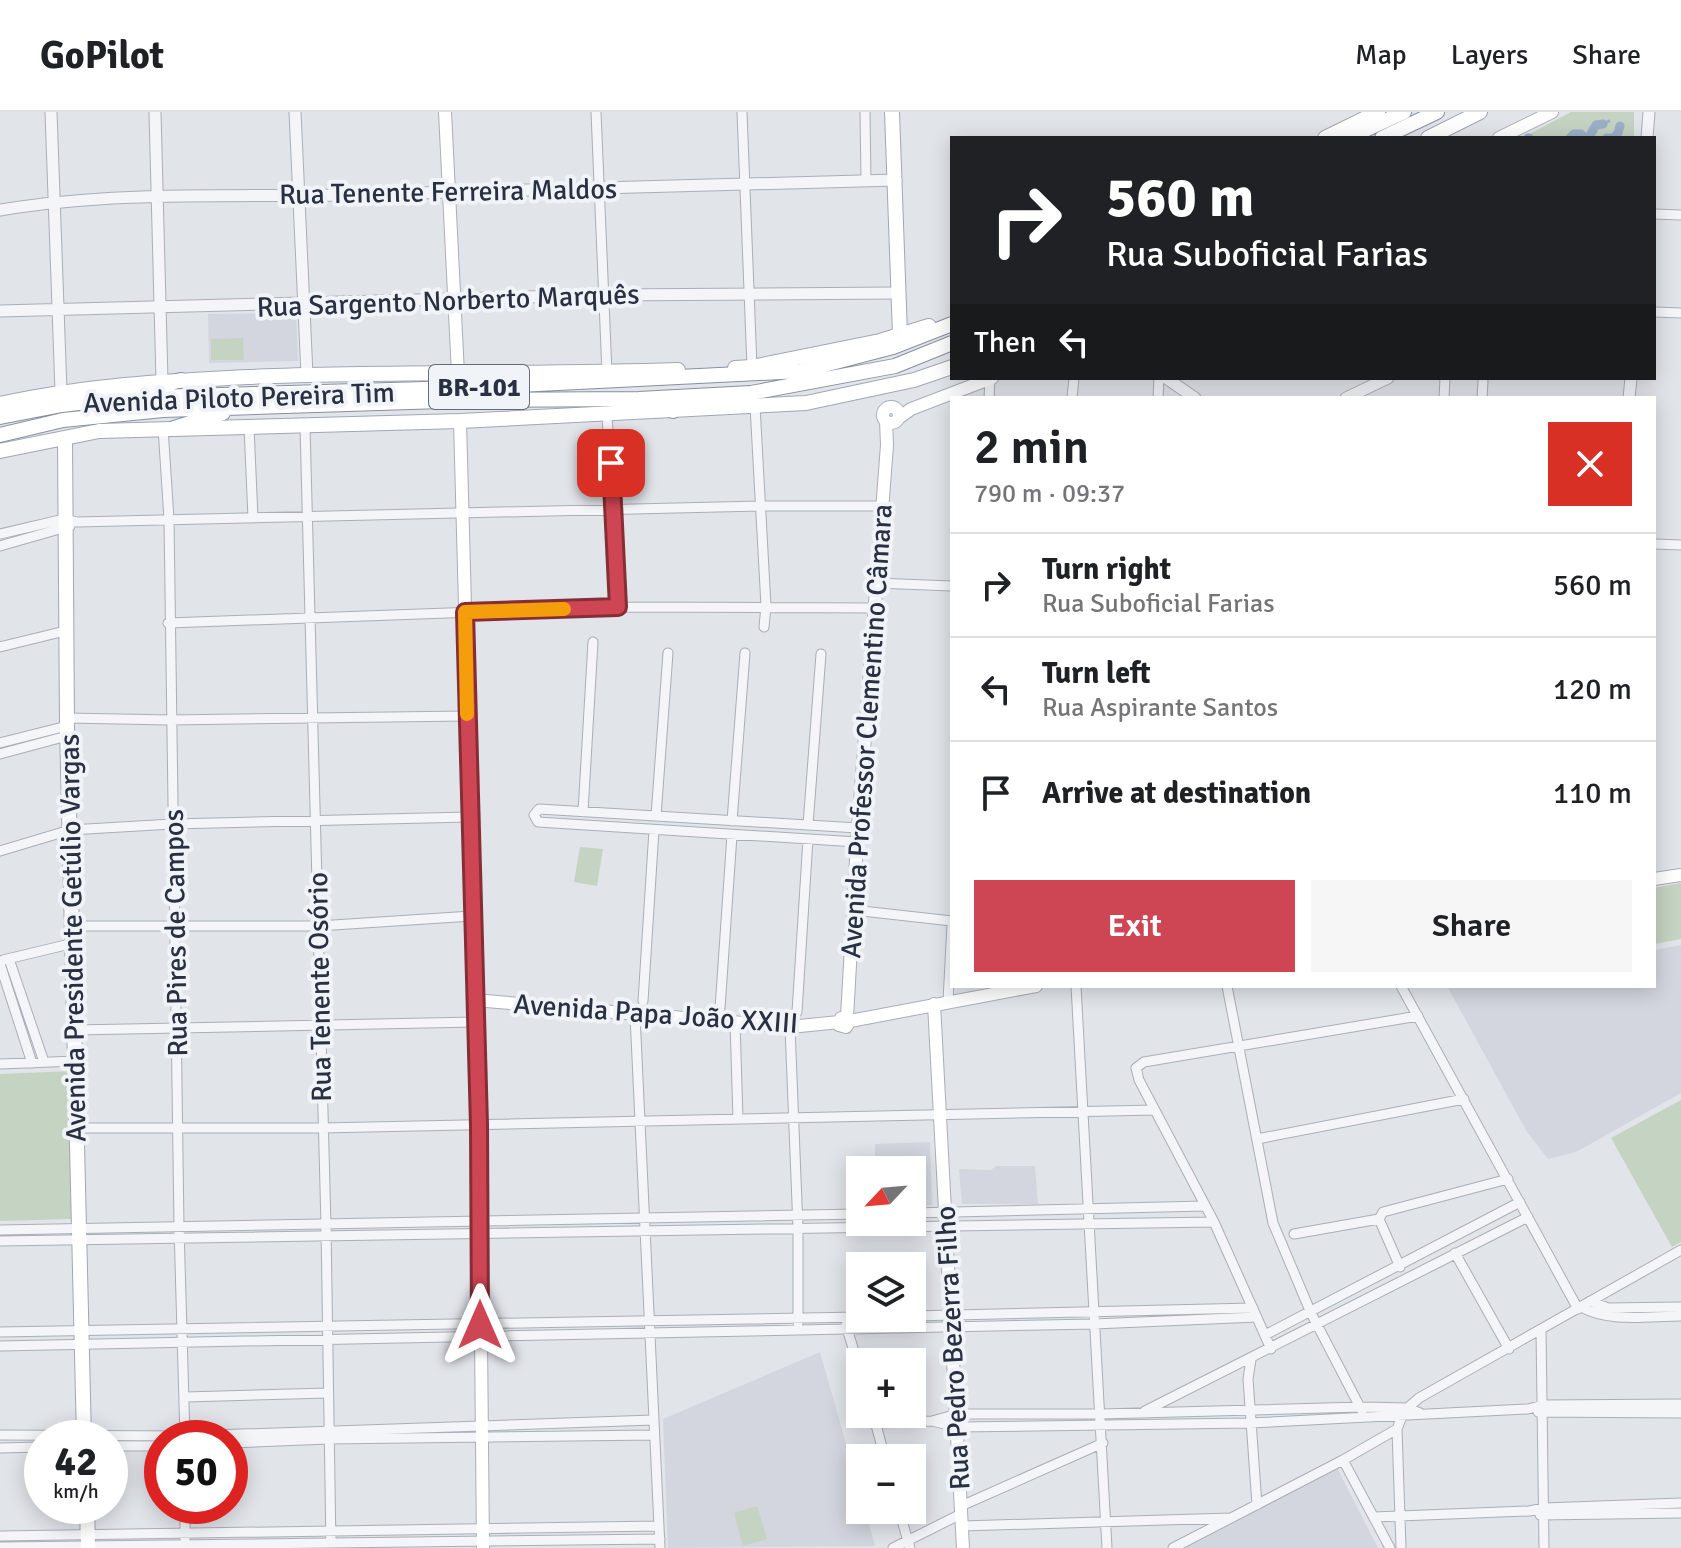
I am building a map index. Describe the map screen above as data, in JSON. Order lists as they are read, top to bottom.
{
  "streets": {
    "main road": [
      "BR-101",
      "Avenida Piloto Pereira Tim",
      "Avenida Professor Clementino Câmara",
      "Avenida Presidente Getúlio Vargas",
      "Avenida Papa João XXIII",
      "Rua Pedro Bezerra Filho"
    ],
    "street": [
      "Rua Tenente Ferreira Maldos",
      "Rua Sargento Norberto Marquês",
      "Rua Pires de Campos",
      "Rua Tenente Osório"
    ]
  },
  "crossings": [
    ["Avenida Professor Clementino Câmara", "Avenida Papa João XXIII"],
    ["Avenida Papa João XXIII", "Rua Pedro Bezerra Filho"]
  ],
  "north": "bottom left",
  "page": {
    "header": "GoPilot",
    "nav": ["Map", "Layers", "Share"],
    "turn": ["560 m", "Rua Suboficial Farias"],
    "then": "Then",
    "heading": ["2 min", "790 m · 09:37"],
    "list": [
      {
        "name": "Turn right",
        "note": "Rua Suboficial Farias",
        "value": "560 m"
      },
      {
        "name": "Turn left",
        "note": "Rua Aspirante Santos",
        "value": "120 m"
      },
      {
        "name": "Arrive at destination",
        "value": "110 m"
      }
    ],
    "buttons": ["Exit", "Share"],
    "map_buttons": ["+", "−"],
    "speed": "42 km/h",
    "limit": "50"
  }
}
